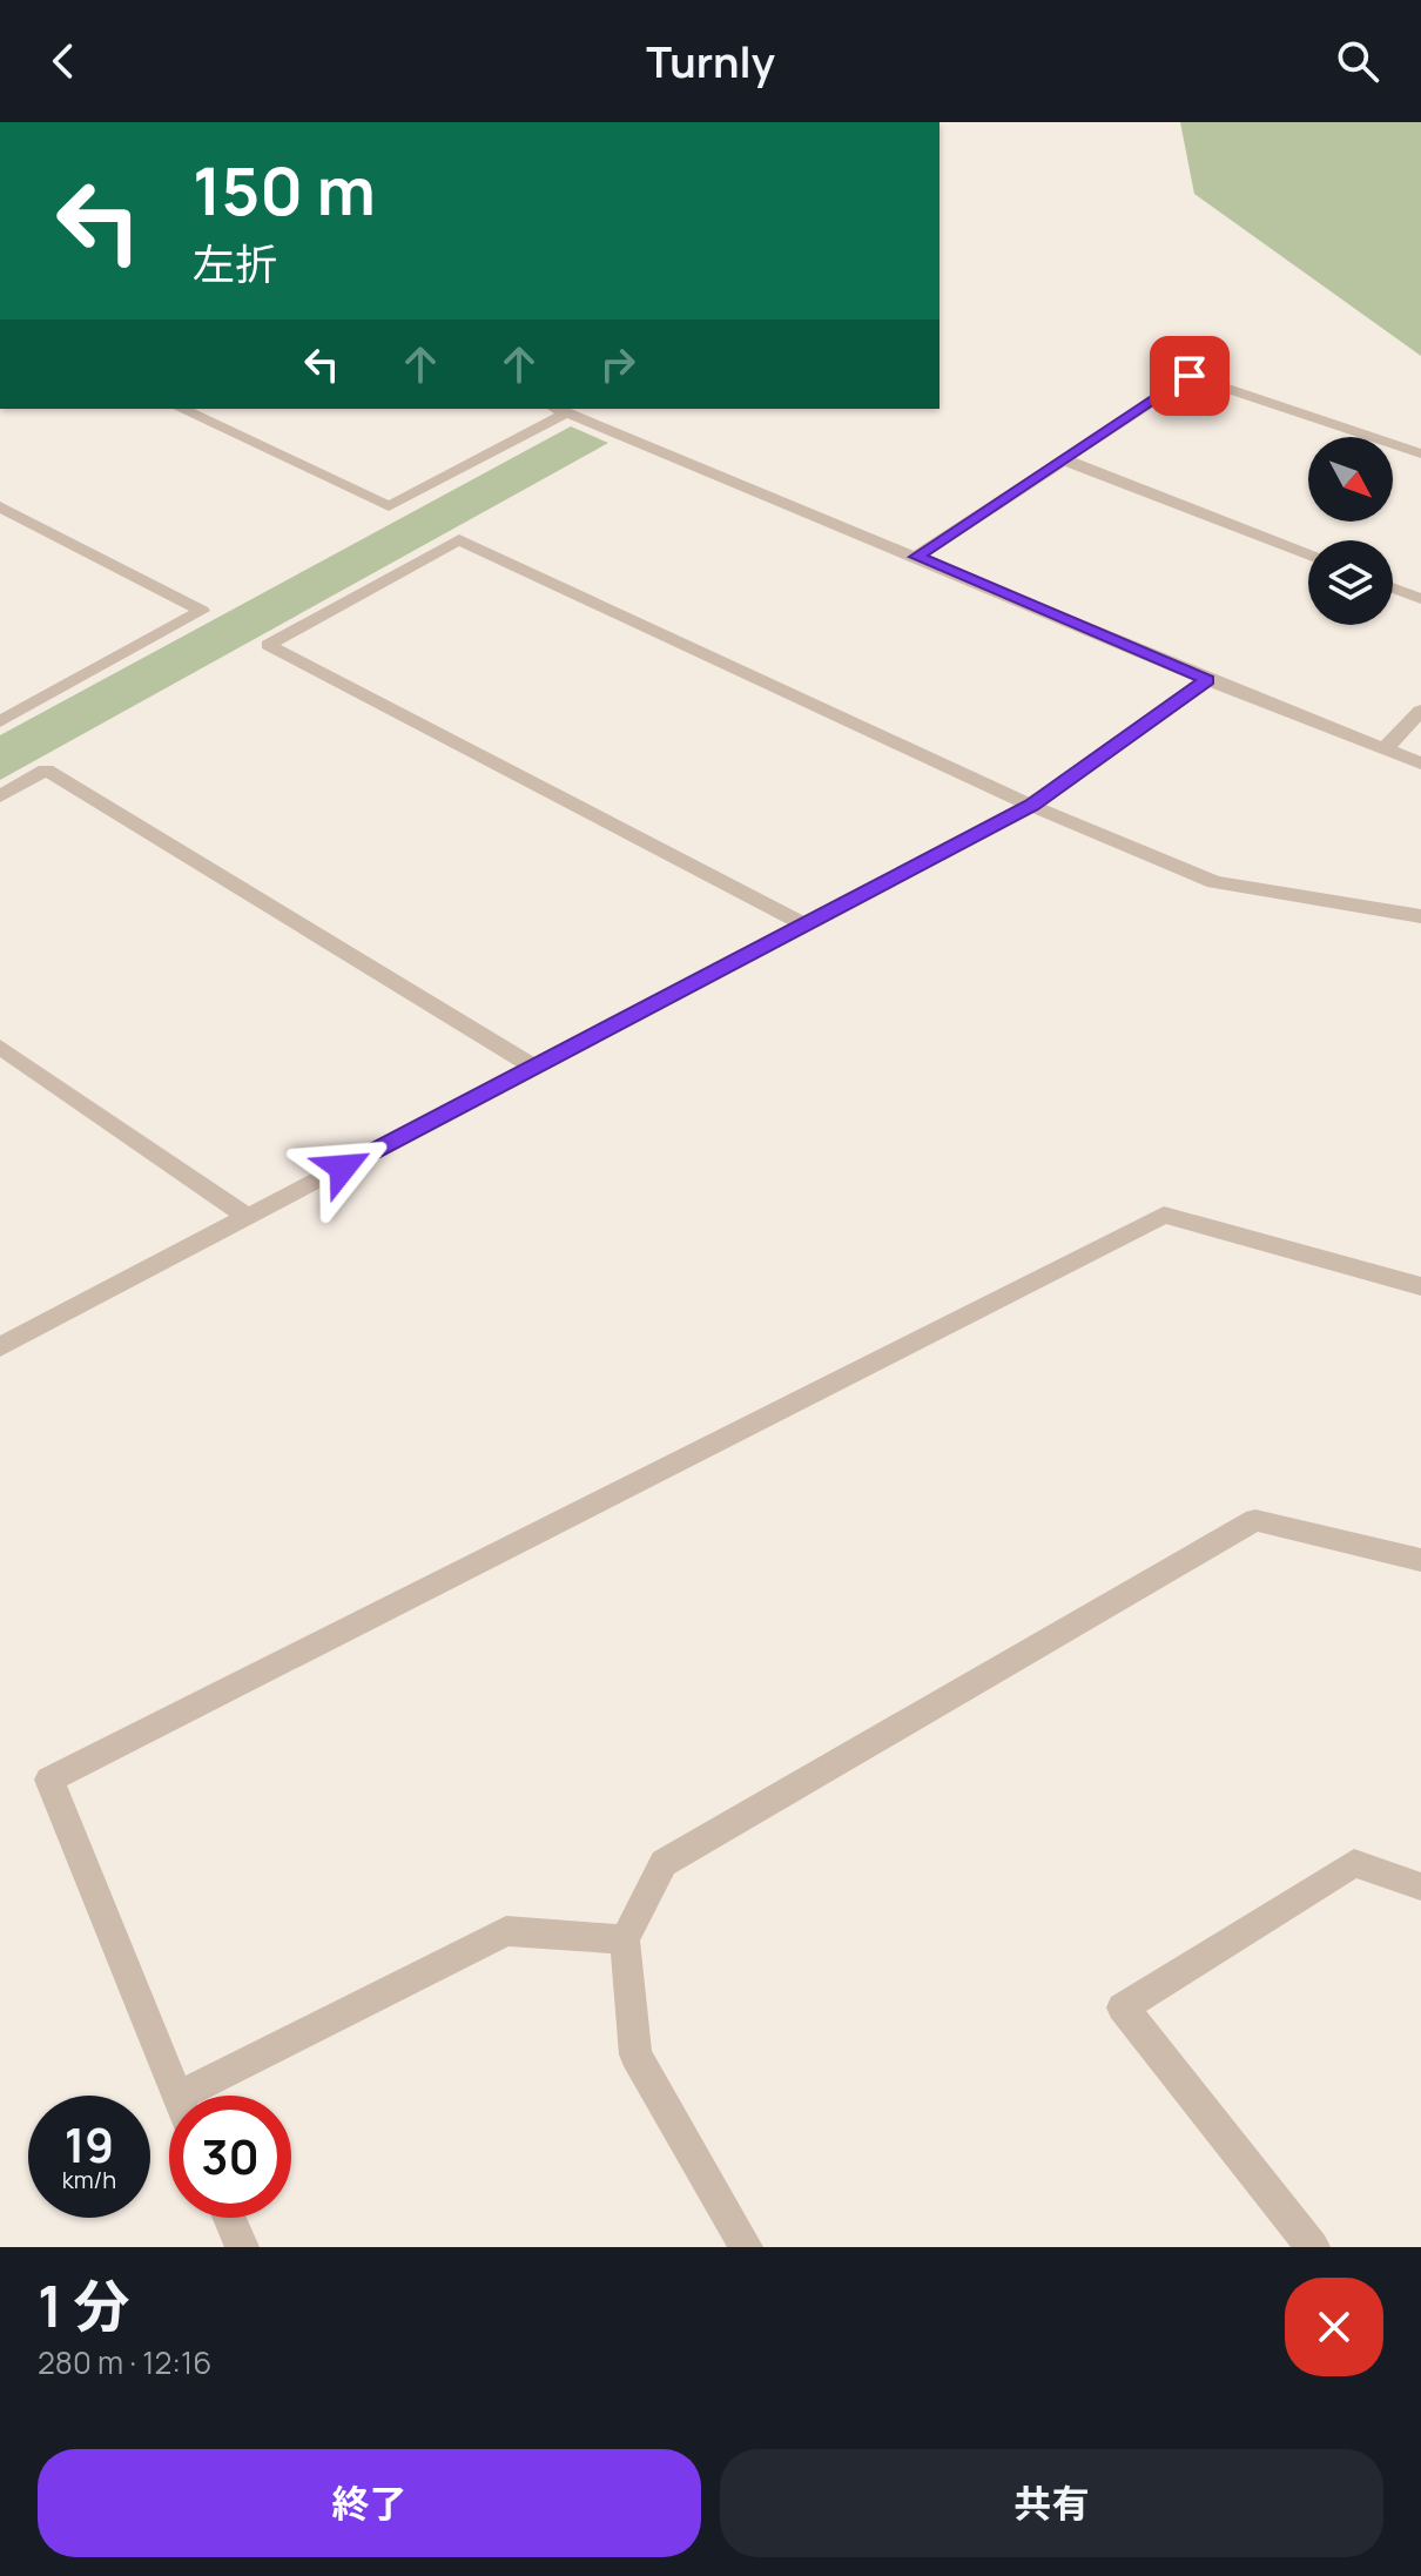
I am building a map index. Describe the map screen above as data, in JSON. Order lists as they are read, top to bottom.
{
  "north": "bottom right",
  "page": {
    "header": "Turnly",
    "turn": ["150 m", "左折"],
    "speed": "19 km/h",
    "limit": "30",
    "heading": ["1 分", "280 m · 12:16"],
    "buttons": ["終了", "共有"]
  }
}
